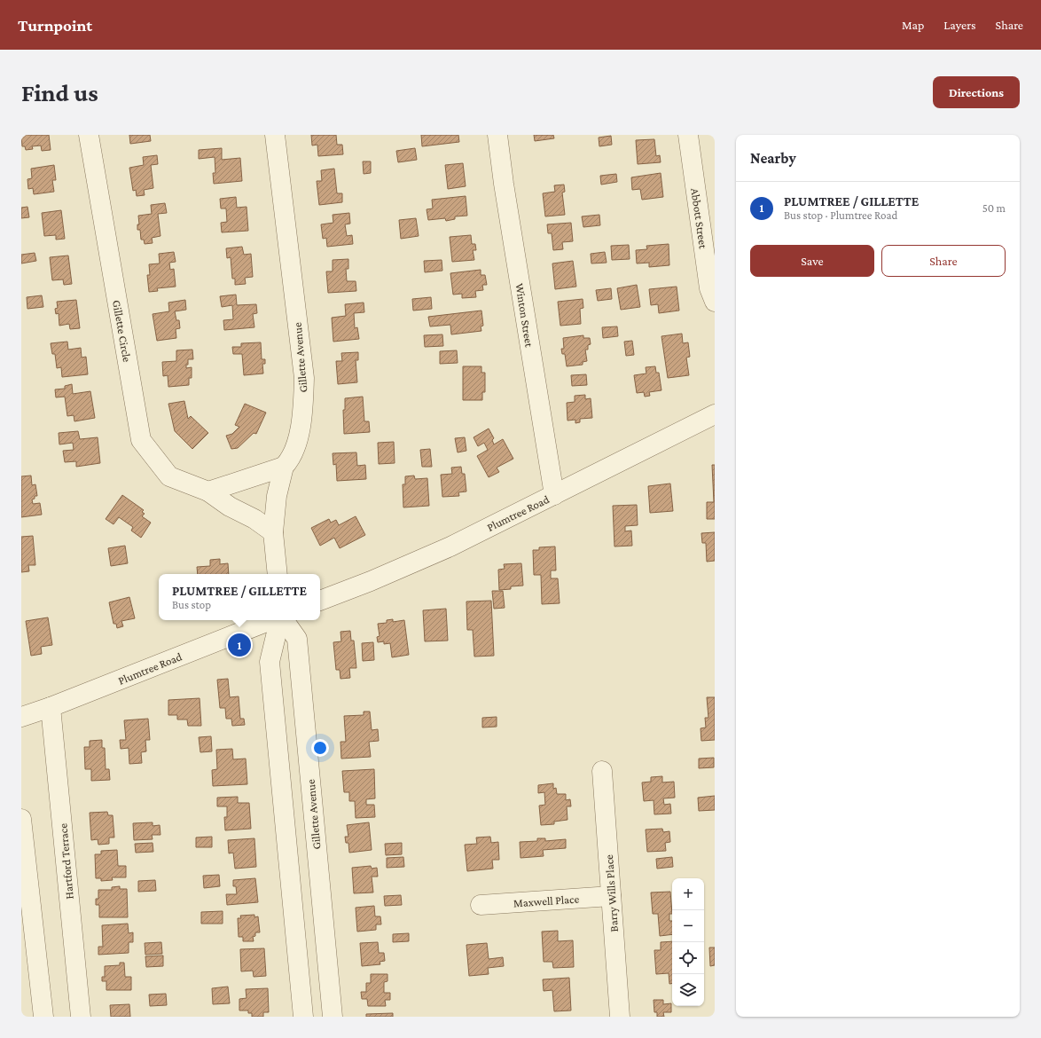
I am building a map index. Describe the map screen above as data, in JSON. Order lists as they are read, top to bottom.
{
  "streets": {
    "street": [
      "Abbott Street",
      "Winton Street",
      "Gillette Circle",
      "Gillette Avenue",
      "Plumtree Road",
      "Hartford Terrace",
      "Barry Wills Place",
      "Maxwell Place"
    ]
  },
  "crossings": [
    ["Winton Street", "Plumtree Road"],
    ["Gillette Circle", "Gillette Avenue"],
    ["Plumtree Road", "Hartford Terrace"],
    ["Barry Wills Place", "Maxwell Place"]
  ],
  "page": {
    "header": "Turnpoint",
    "nav": ["Map", "Layers", "Share"],
    "buttons": [
      "Directions",
      ["Save", "Share"]
    ],
    "title": "Find us",
    "heading": "Nearby",
    "list": [
      {
        "mark": "1",
        "name": "PLUMTREE / GILLETTE",
        "note": "Bus stop · Plumtree Road",
        "value": "50 m"
      }
    ],
    "popup": ["PLUMTREE / GILLETTE", "Bus stop"],
    "pins": "1",
    "map_buttons": ["+", "−"]
  }
}
